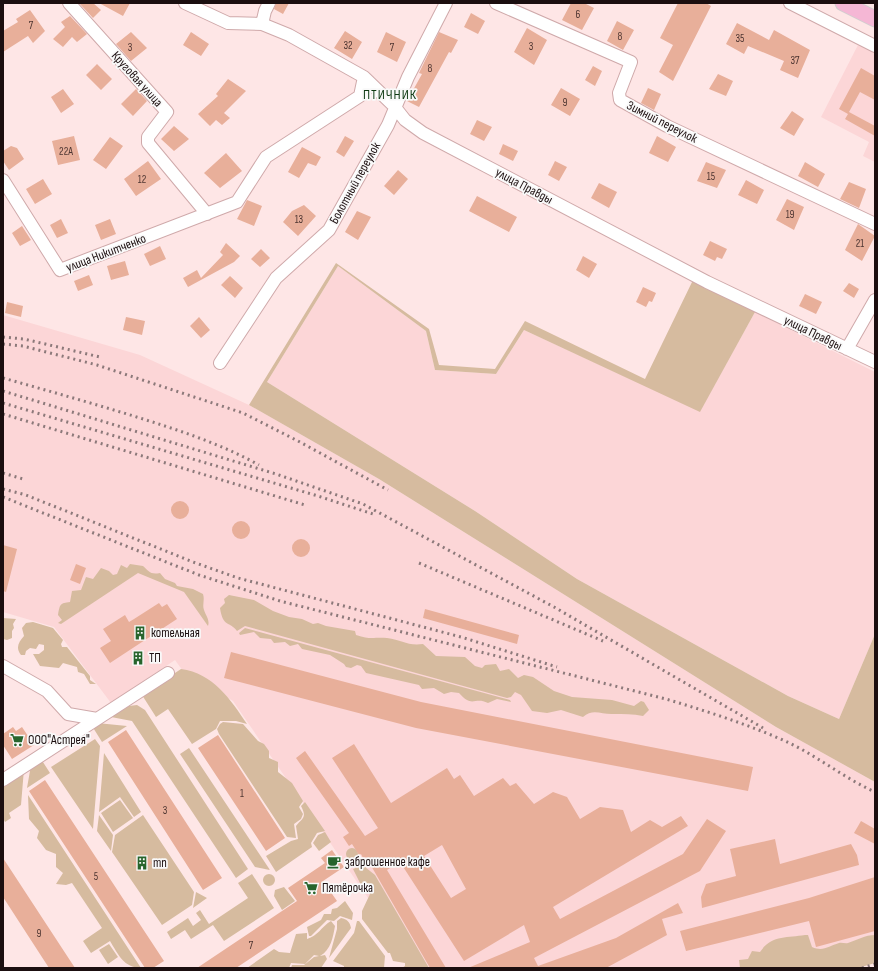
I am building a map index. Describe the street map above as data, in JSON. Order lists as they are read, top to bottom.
{
  "streets": {
    "street": [
      "Круговая улица",
      "Зимний переулок",
      "Болотный переулок",
      "улица Правды",
      "улица Никитченко"
    ]
  },
  "crossings": [
    ["Круговая улица", "улица Никитченко"],
    ["Болотный переулок", "улица Правды"]
  ],
  "districts": ["ПТИЧНИК"],
  "places": {
    "building": ["котельная", "ТП", "тп"],
    "supermarket": ["ООО\"Астрея\"", "Пятёрочка"],
    "cafe": ["заброшенное кафе"]
  },
  "house_numbers": [
    "6",
    "7",
    "8",
    "35",
    "32",
    "3",
    "3",
    "7",
    "37",
    "8",
    "9",
    "22А",
    "15",
    "12",
    "19",
    "13",
    "21",
    "1",
    "3",
    "5",
    "9",
    "7"
  ]
}
